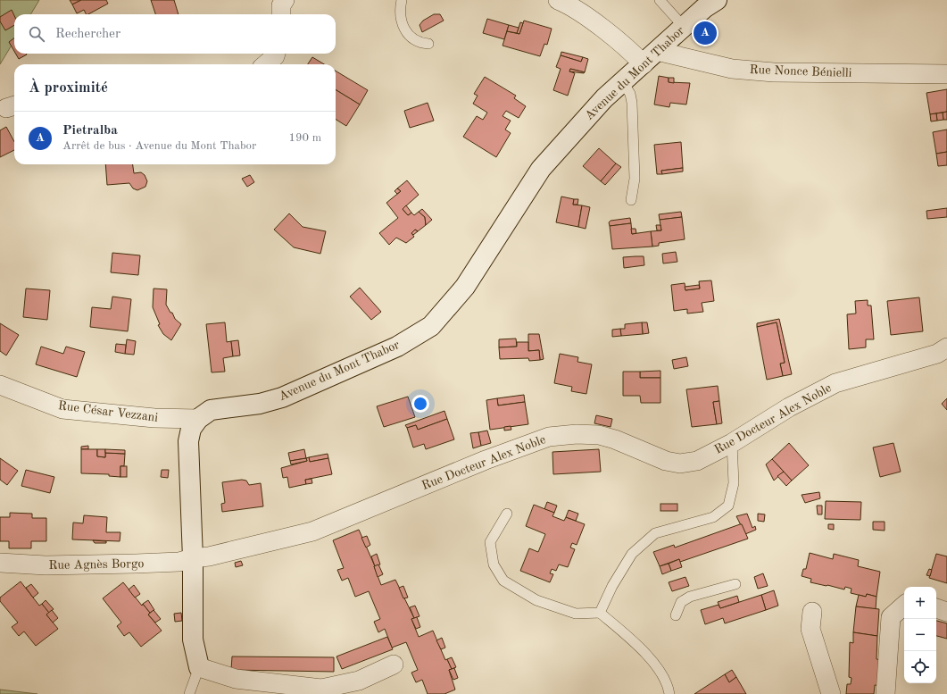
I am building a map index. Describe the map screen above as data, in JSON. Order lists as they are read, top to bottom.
{
  "streets": {
    "street": [
      "Rue Nonce Bénielli",
      "Avenue du Mont Thabor",
      "Rue César Vezzani",
      "Rue Docteur Alex Noble",
      "Rue Agnès Borgo"
    ]
  },
  "crossings": [
    ["Rue Nonce Bénielli", "Avenue du Mont Thabor"],
    ["Avenue du Mont Thabor", "Rue César Vezzani"],
    ["Avenue du Mont Thabor", "Rue Docteur Alex Noble"],
    ["Avenue du Mont Thabor", "Rue Agnès Borgo"],
    ["Rue Docteur Alex Noble", "Rue Agnès Borgo"]
  ],
  "page": {
    "search": "Rechercher",
    "pins": "A",
    "heading": "À proximité",
    "list": [
      {
        "mark": "A",
        "name": "Pietralba",
        "note": "Arrêt de bus · Avenue du Mont Thabor",
        "value": "190 m"
      }
    ],
    "map_buttons": ["+", "−"]
  }
}
